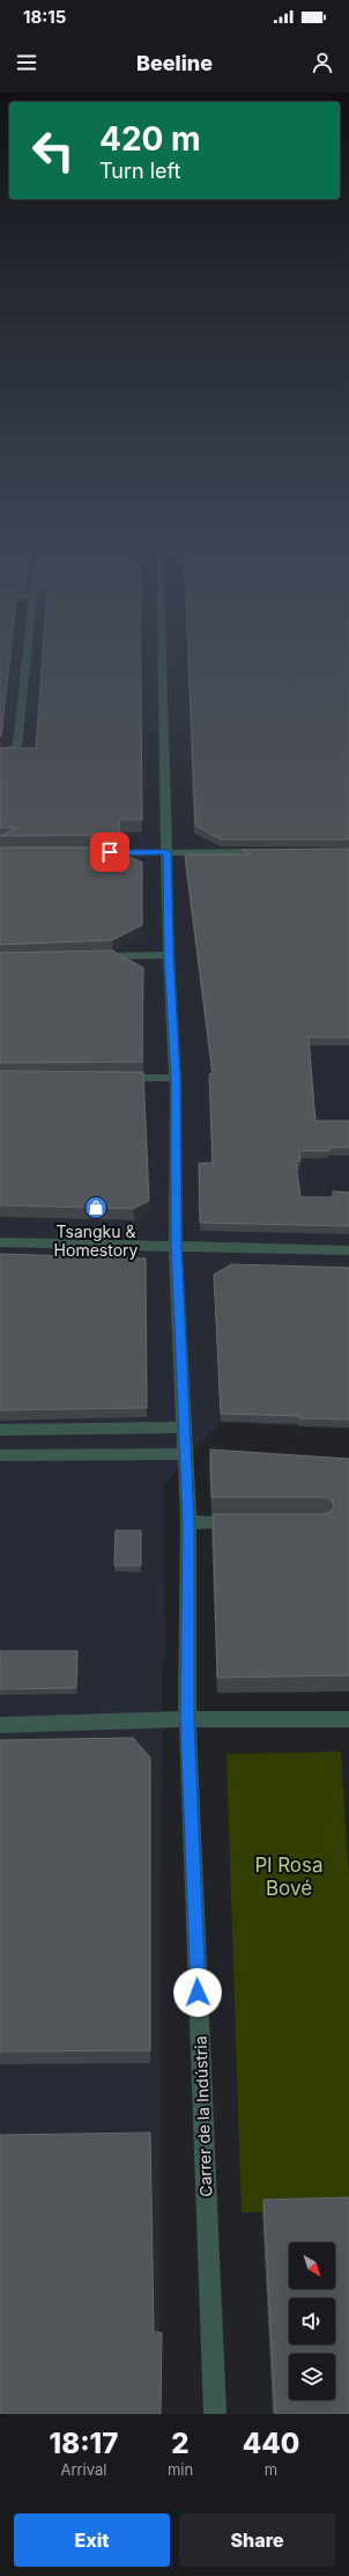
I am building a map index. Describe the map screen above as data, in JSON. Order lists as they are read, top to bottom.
{
  "streets": {
    "street": ["Carrer de la Indústria"]
  },
  "parks": ["Pl Rosa Bové"],
  "places": {
    "shop": ["Tsangku & Homestory"]
  },
  "north": "bottom right",
  "page": {
    "status": "18:15",
    "header": "Beeline",
    "turn": ["420 m", "Turn left"],
    "eta": [
      "18:17",
      "Arrival",
      "2",
      "min",
      "440",
      "m"
    ],
    "buttons": ["Exit", "Share"]
  }
}
